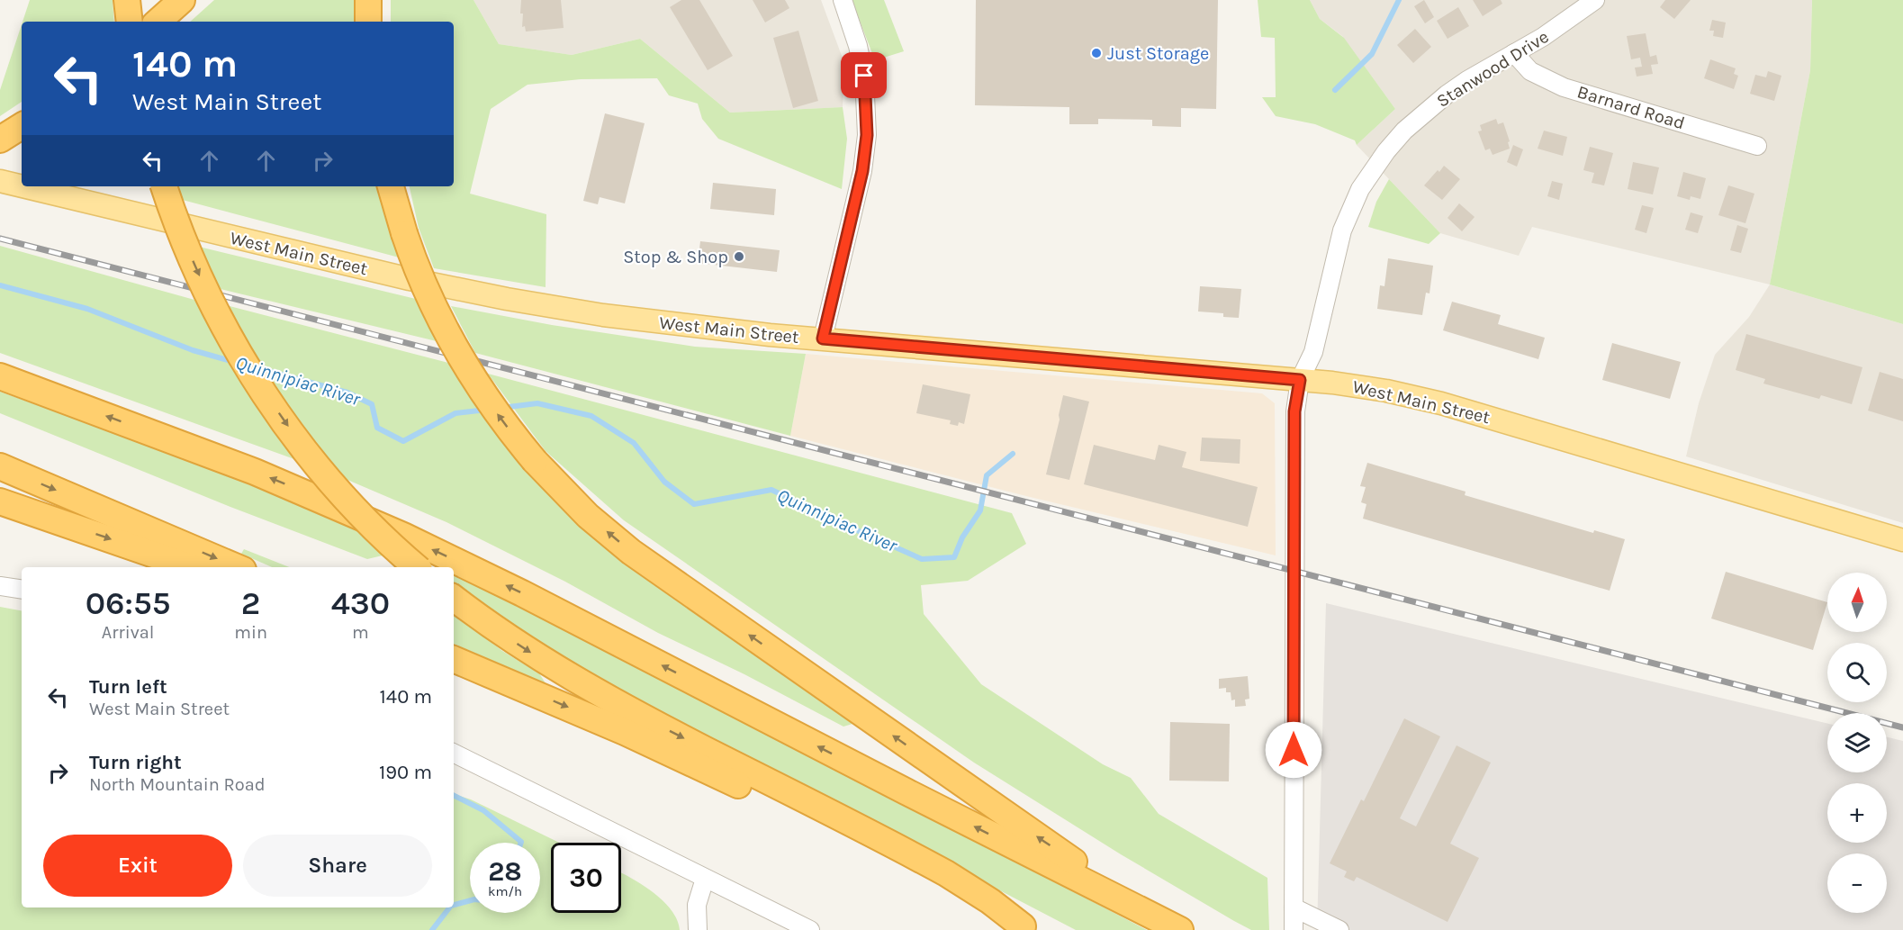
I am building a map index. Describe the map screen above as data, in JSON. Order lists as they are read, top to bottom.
{
  "streets": {
    "main road": ["West Main Street"],
    "street": ["Stanwood Drive", "Barnard Road"]
  },
  "crossings": [
    ["Stanwood Drive", "Barnard Road"],
    ["Stanwood Drive", "West Main Street"]
  ],
  "water": ["Quinnipiac River"],
  "places": ["Just Storage", "Stop & Shop"],
  "north": "top",
  "page": {
    "turn": ["140 m", "West Main Street"],
    "eta": [
      "06:55",
      "Arrival",
      "2",
      "min",
      "430",
      "m"
    ],
    "map_buttons": ["+", "−"],
    "list": [
      {
        "name": "Turn left",
        "note": "West Main Street",
        "value": "140 m"
      },
      {
        "name": "Turn right",
        "note": "North Mountain Road",
        "value": "190 m"
      }
    ],
    "buttons": ["Exit", "Share"],
    "speed": "28 km/h",
    "limit": "30"
  }
}
